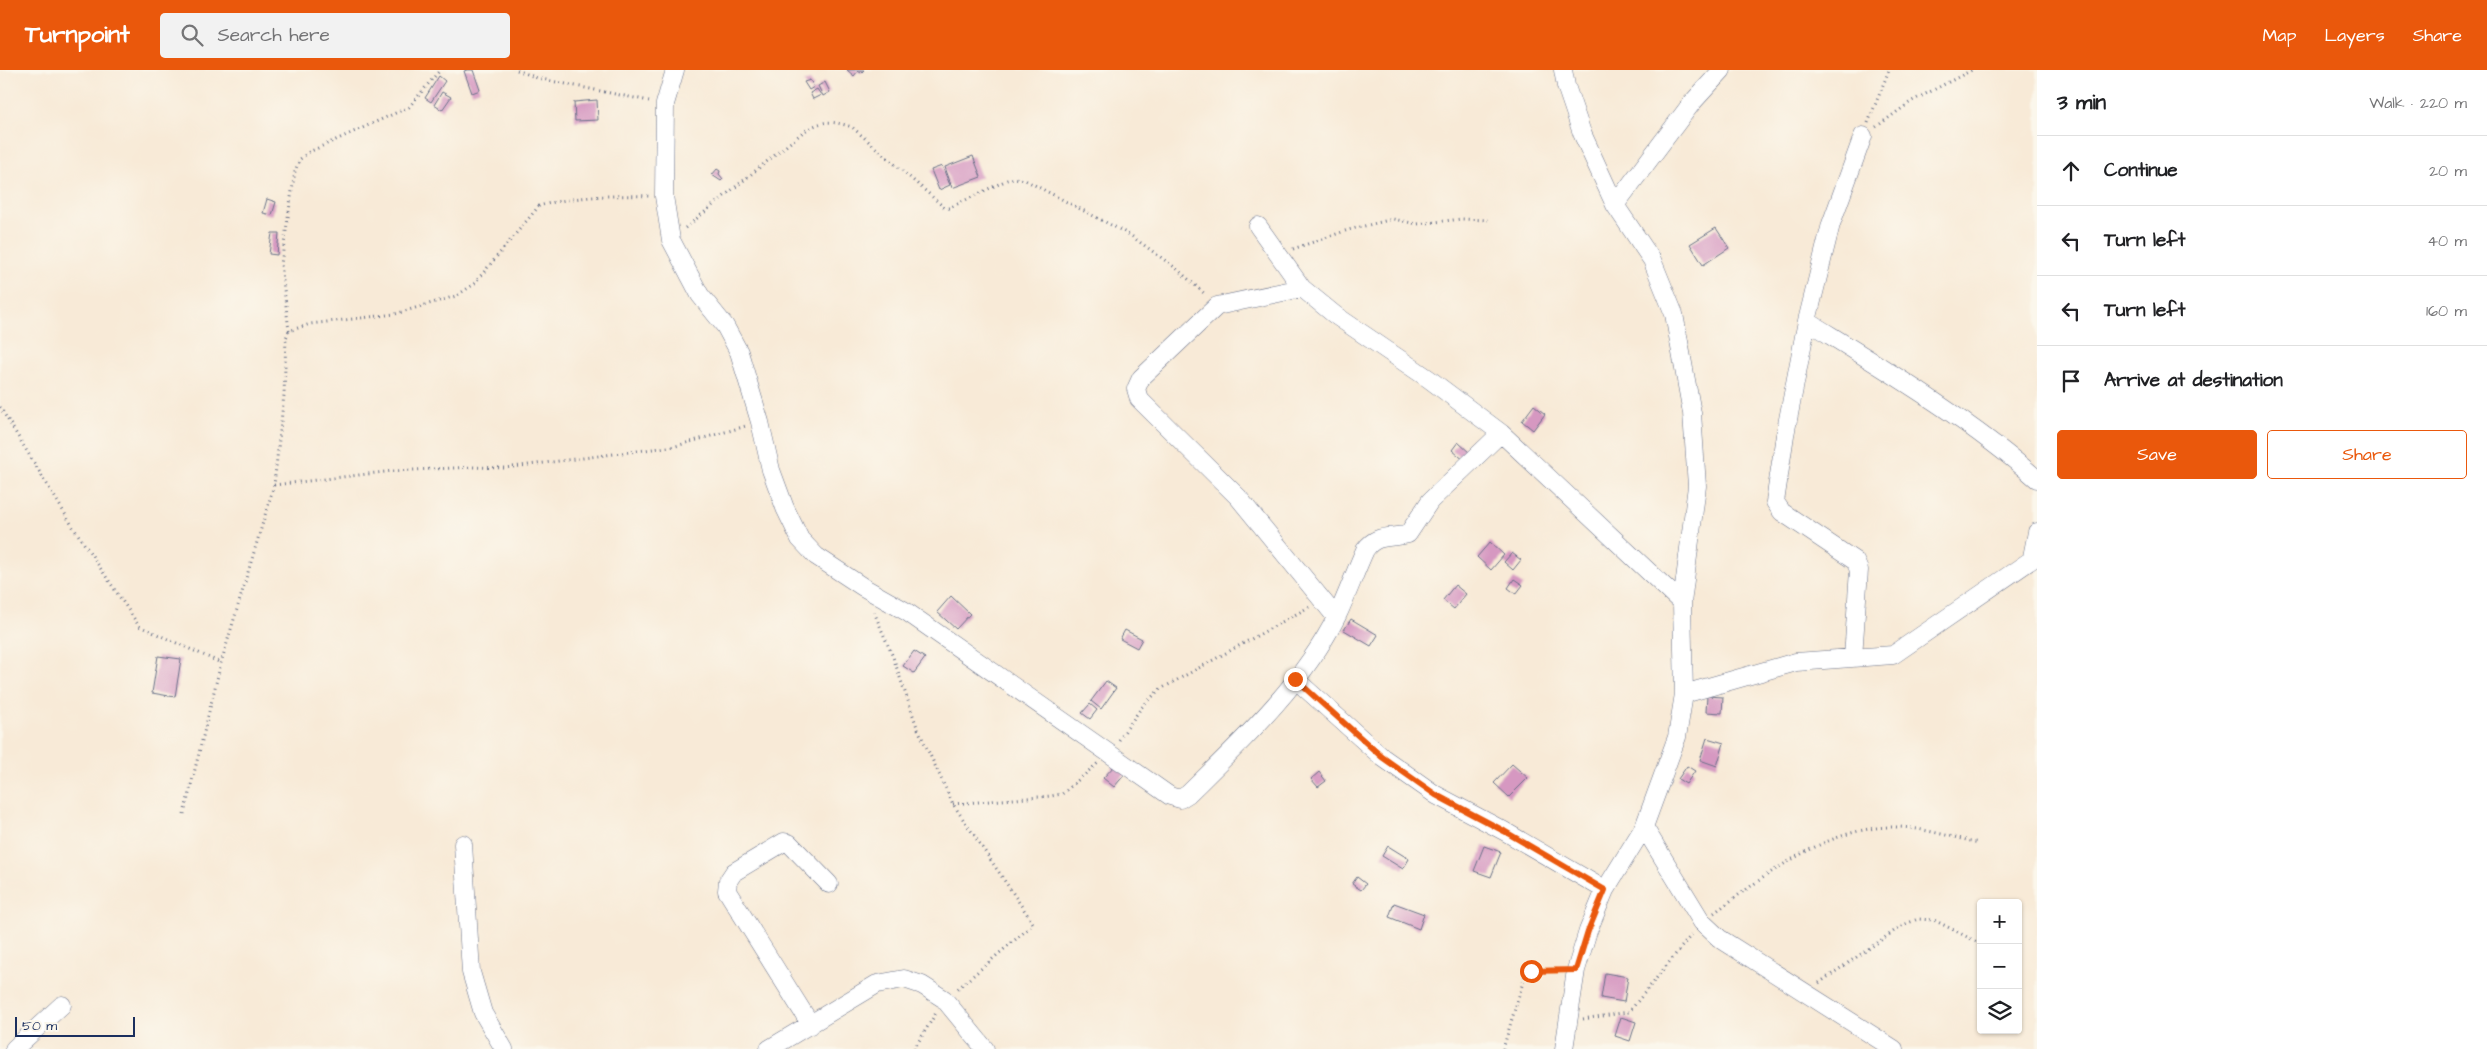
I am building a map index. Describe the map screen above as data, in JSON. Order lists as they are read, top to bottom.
{
  "scale_bar": "50 m",
  "page": {
    "header": "Turnpoint",
    "search": "Search here",
    "nav": ["Map", "Layers", "Share"],
    "heading": ["3 min", "Walk · 220 m"],
    "list": [
      ["Continue", "20 m"],
      ["Turn left", "40 m"],
      ["Turn left", "160 m"],
      "Arrive at destination"
    ],
    "buttons": ["Save", "Share"],
    "map_buttons": ["+", "−"],
    "scale": "50 m"
  }
}
